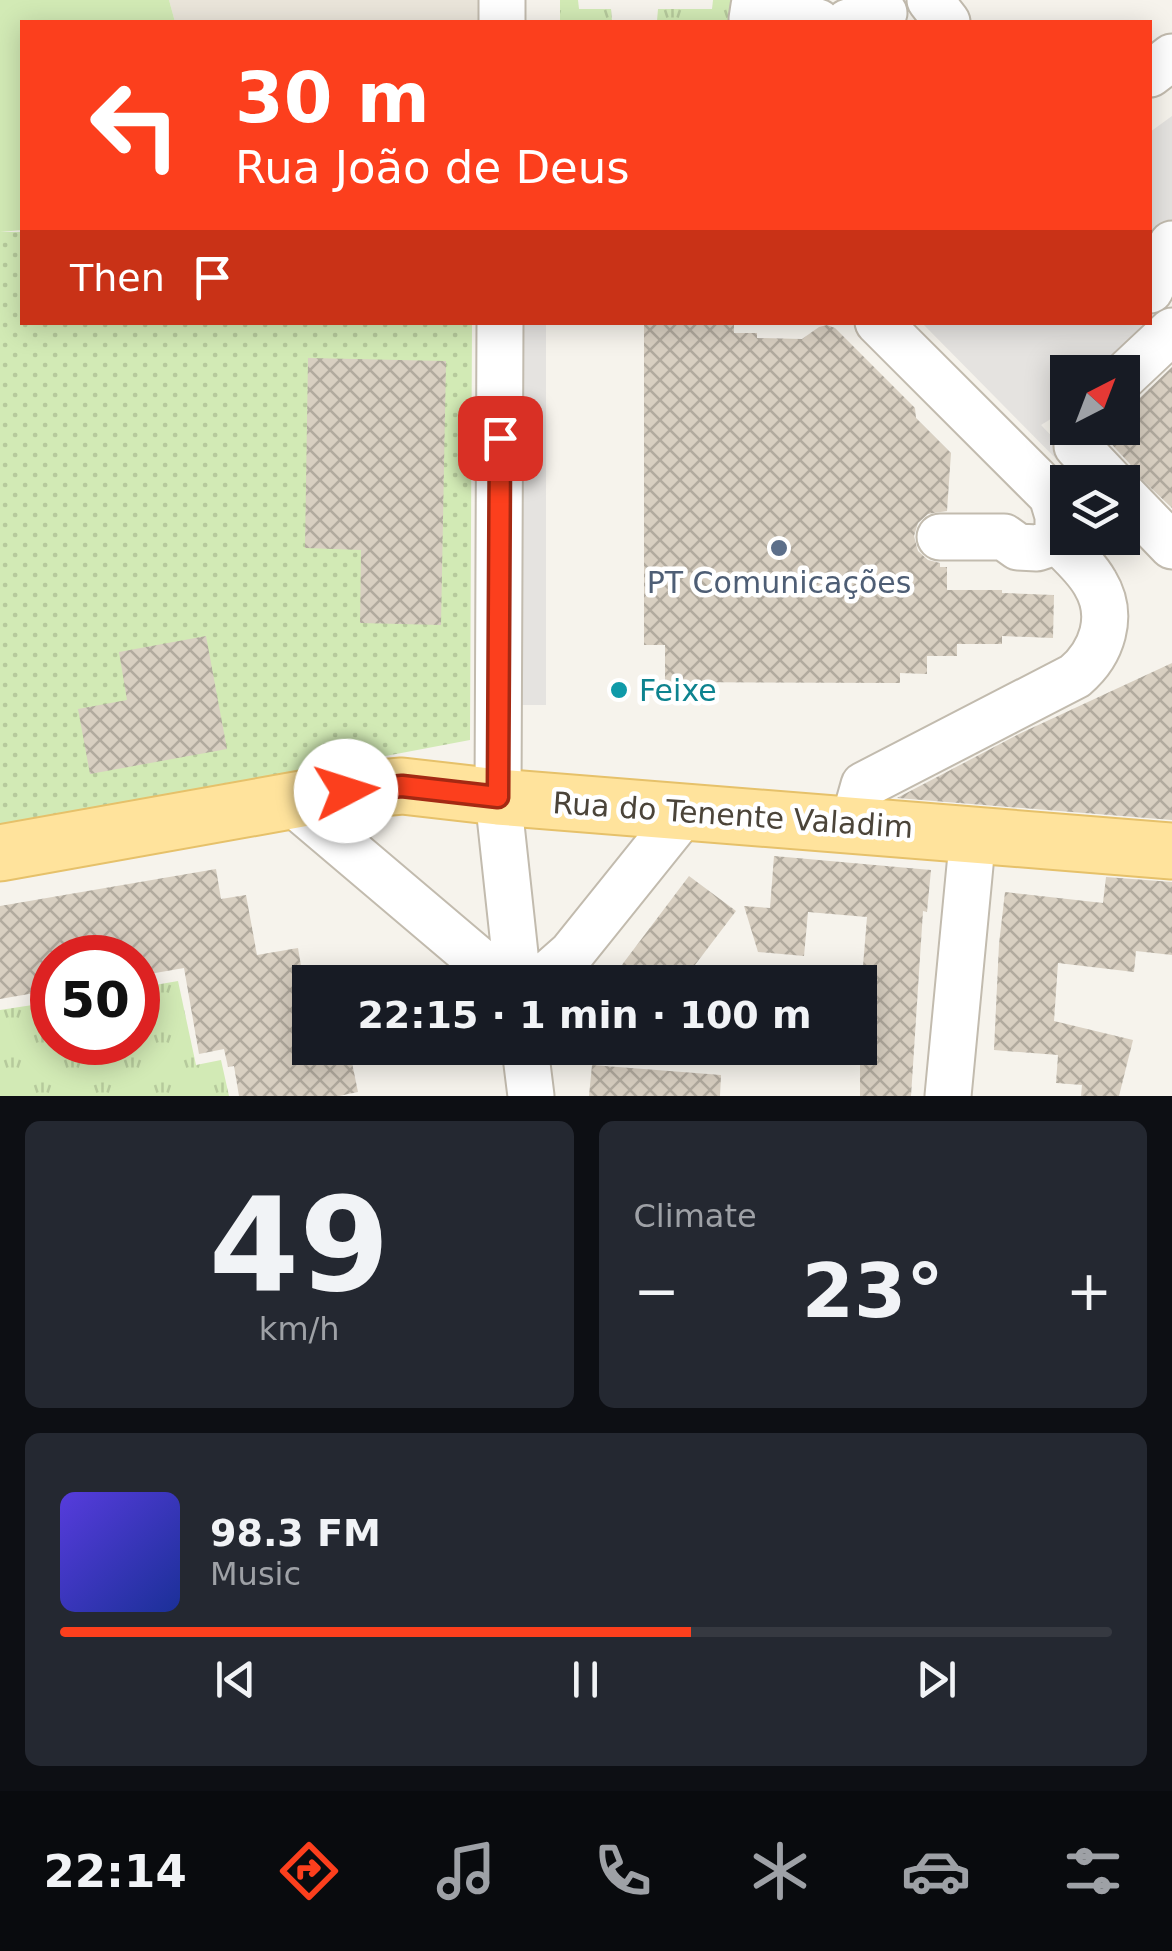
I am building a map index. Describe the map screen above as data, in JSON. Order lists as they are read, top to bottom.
{
  "streets": {
    "main road": ["Rua do Tenente Valadim"]
  },
  "places": ["PT Comunicações", "Feixe"],
  "north": "top right",
  "page": {
    "turn": ["30 m", "Rua João de Deus"],
    "then": "Then",
    "limit": "50",
    "trip": "22:15 · 1 min · 100 m",
    "tile": [
      ["49", "km/h"],
      "Climate"
    ],
    "heat": ["−", "23°", "+"],
    "song": ["98.3 FM", "Music"],
    "tabs": "22:14"
  }
}
